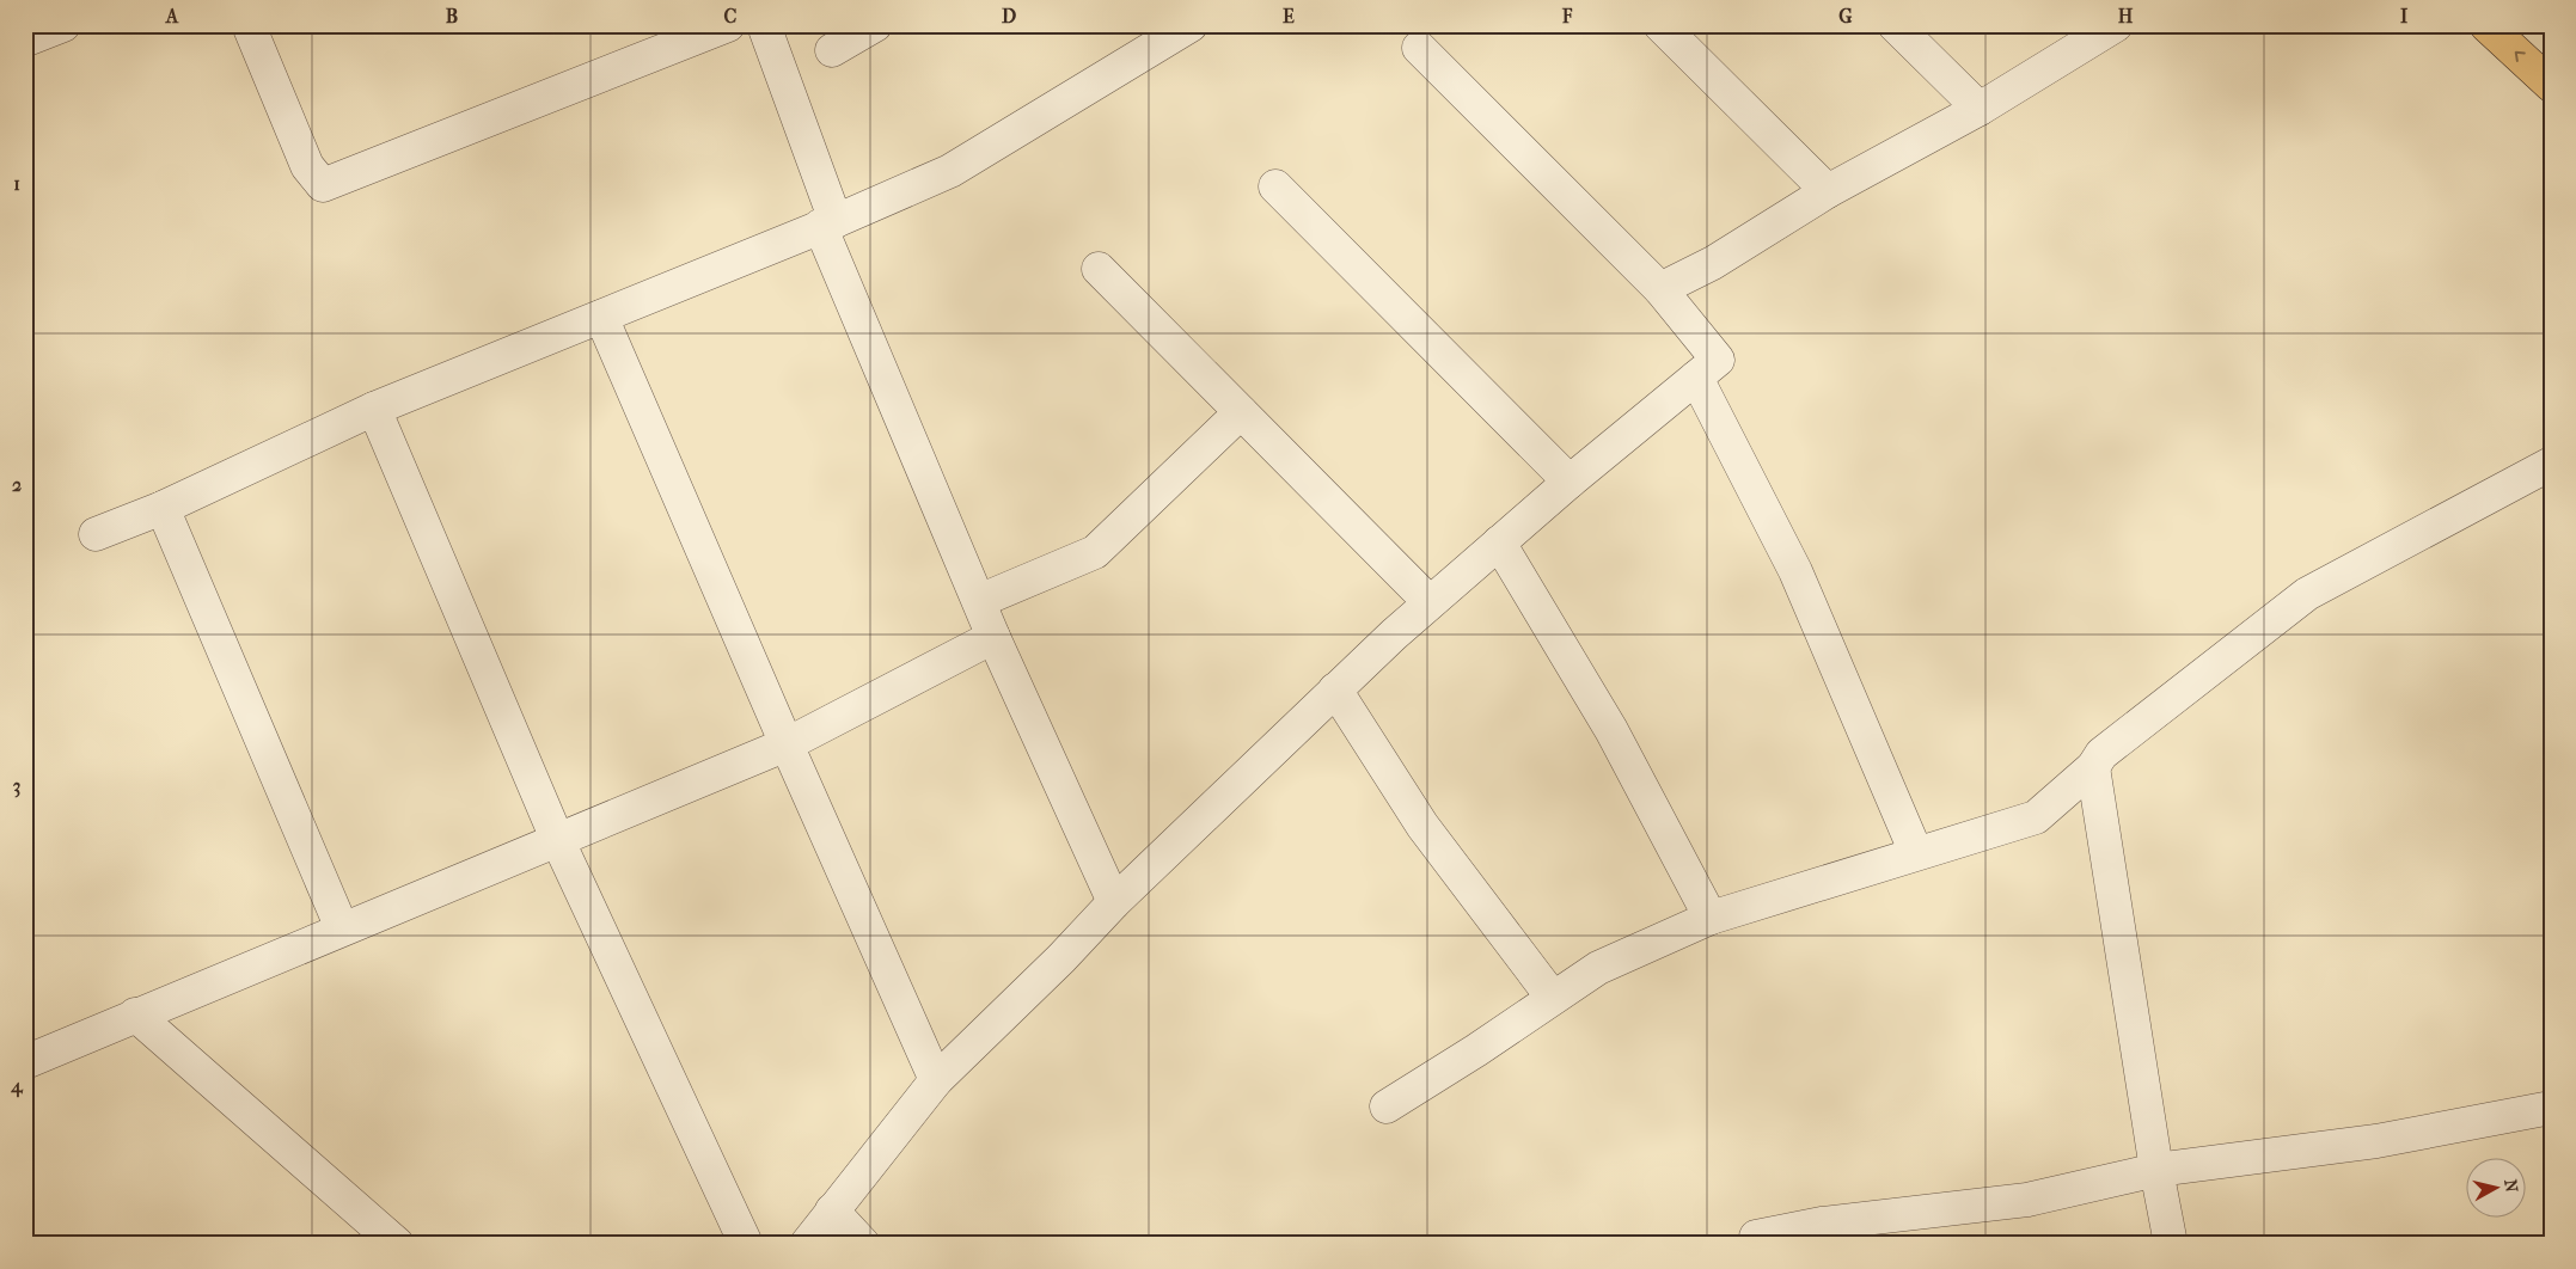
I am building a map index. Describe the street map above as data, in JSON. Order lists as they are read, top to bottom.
{
  "north": "right",
  "grid": {
    "columns": [
      "A",
      "B",
      "C",
      "D",
      "E",
      "F",
      "G",
      "H",
      "I"
    ],
    "rows": [
      "1",
      "2",
      "3",
      "4"
    ]
  }
}
